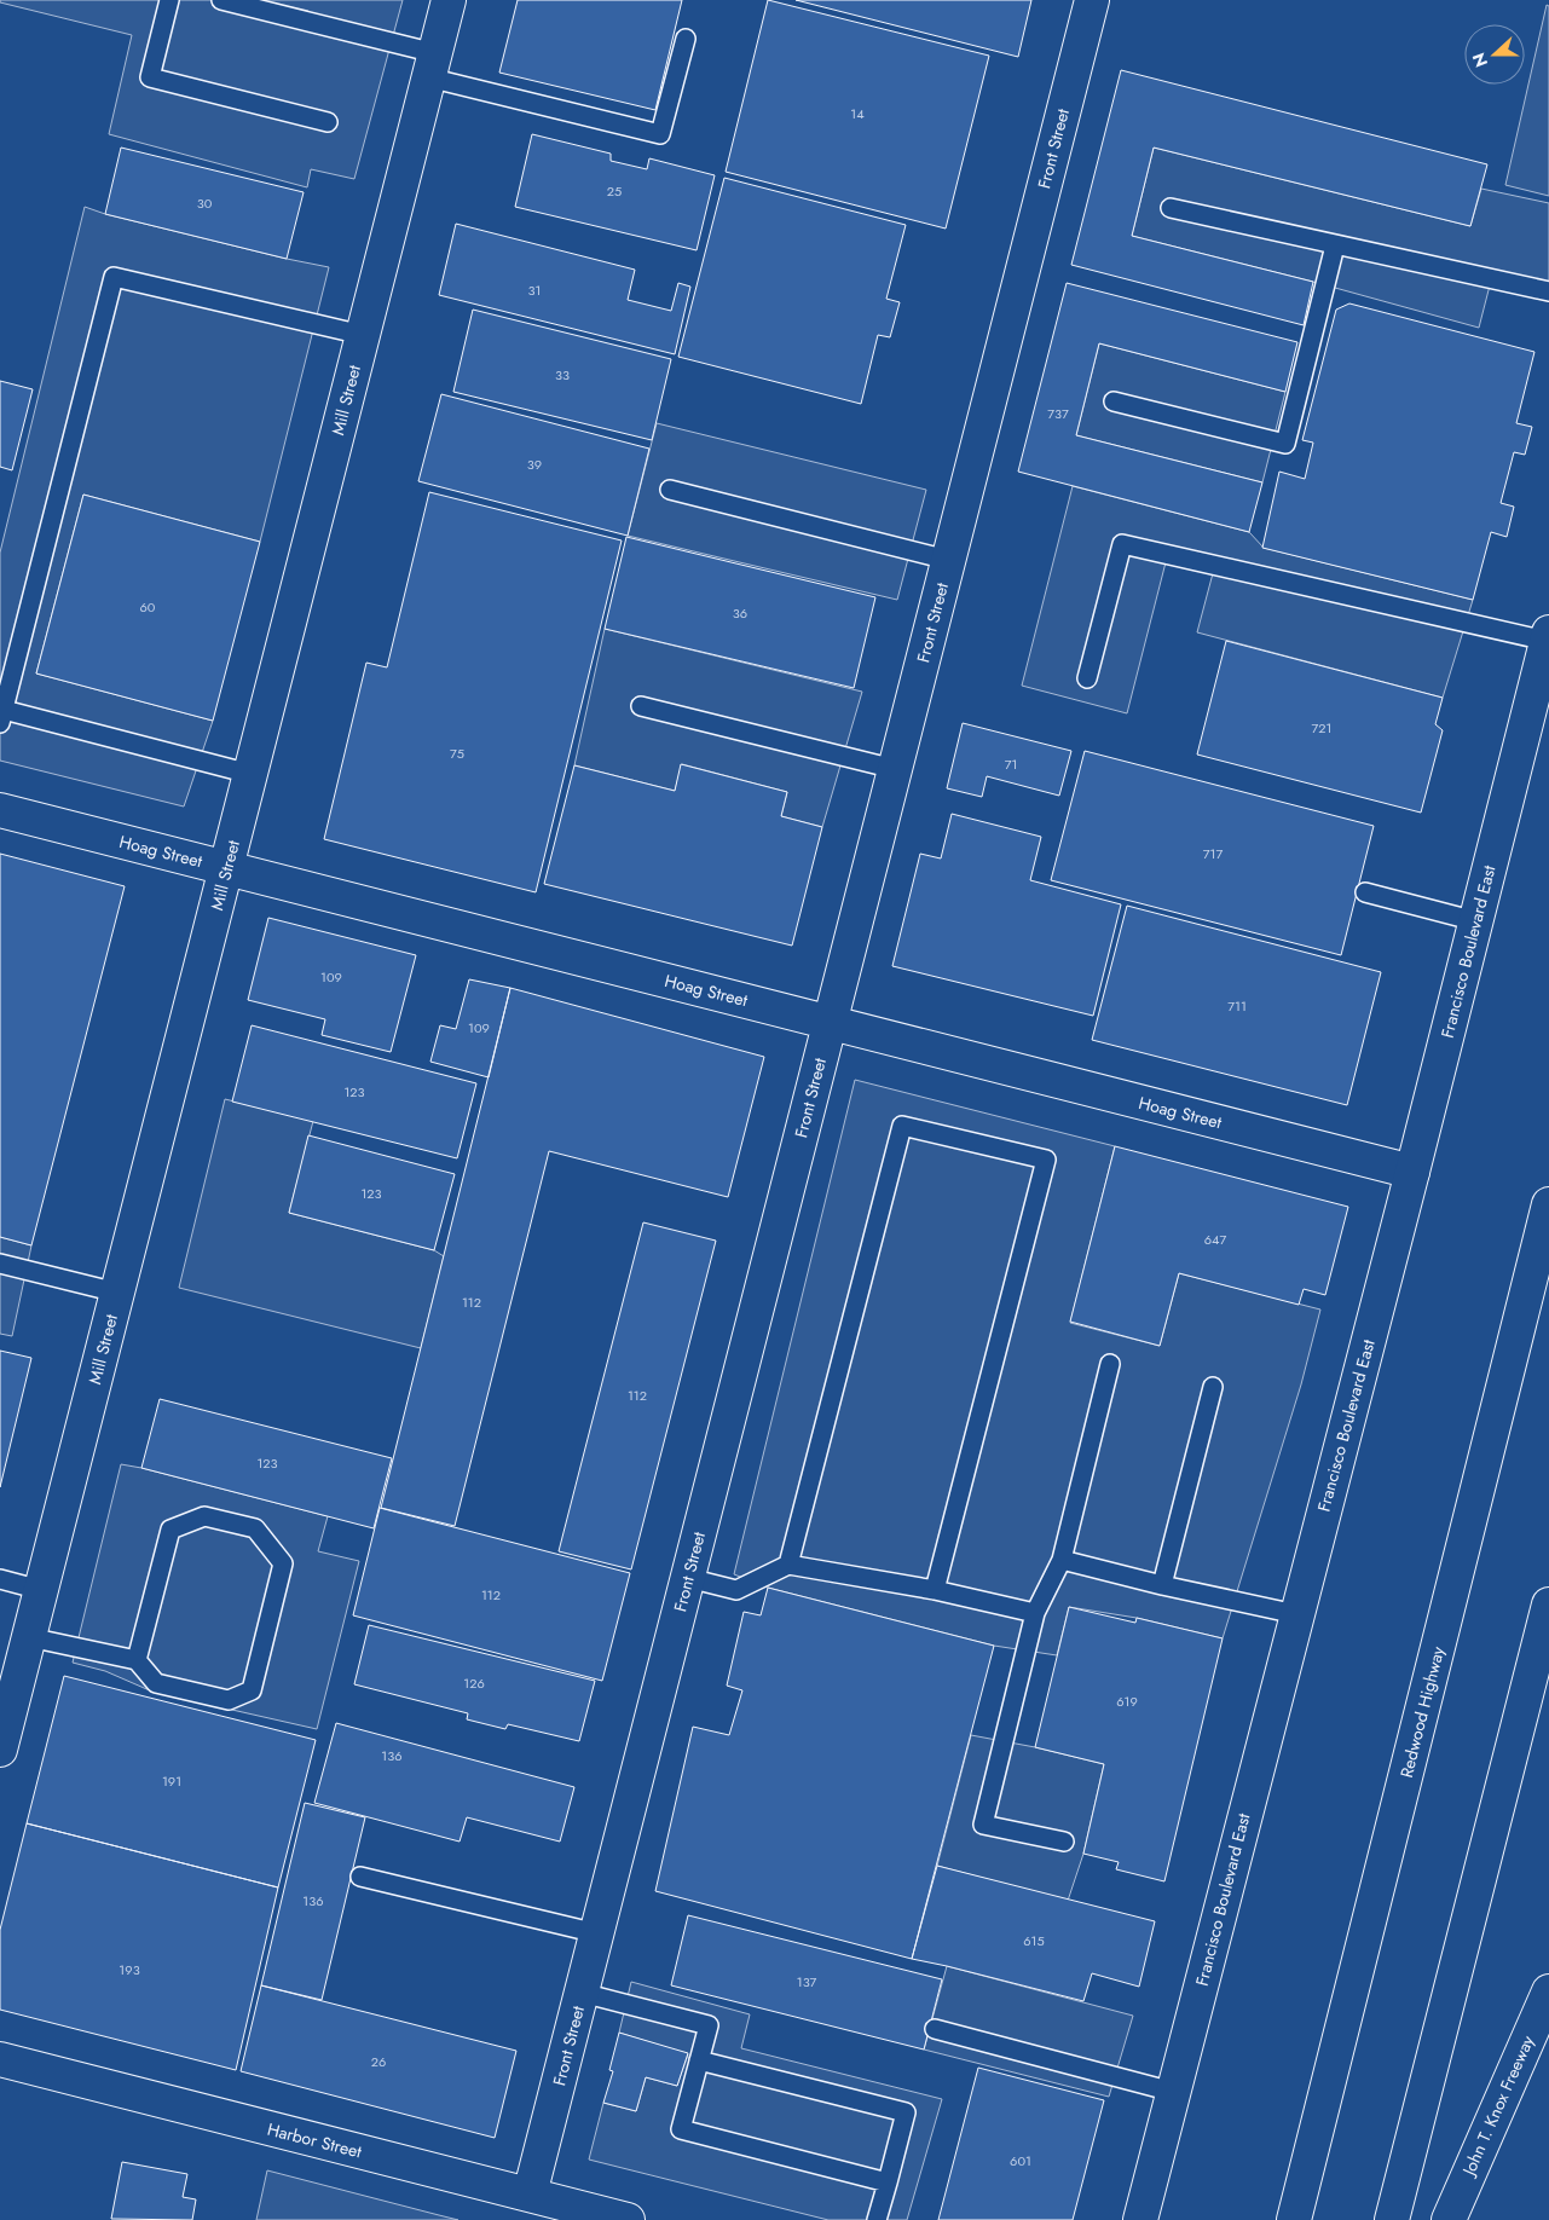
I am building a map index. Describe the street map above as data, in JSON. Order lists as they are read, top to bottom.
{
  "streets": {
    "main road": [
      "Front Street",
      "Mill Street",
      "Hoag Street",
      "Francisco Boulevard East",
      "Redwood Highway",
      "John T. Knox Freeway",
      "Harbor Street"
    ]
  },
  "crossings": [
    ["Front Street", "Hoag Street"],
    ["Front Street", "Harbor Street"],
    ["Mill Street", "Hoag Street"],
    ["Hoag Street", "Francisco Boulevard East"]
  ],
  "house_numbers": [
    "14",
    "25",
    "30",
    "31",
    "33",
    "737",
    "39",
    "60",
    "36",
    "721",
    "75",
    "71",
    "717",
    "109",
    "711",
    "109",
    "123",
    "123",
    "647",
    "112",
    "112",
    "123",
    "112",
    "126",
    "619",
    "136",
    "191",
    "136",
    "615",
    "193",
    "137",
    "26",
    "601"
  ],
  "north": "left"
}
